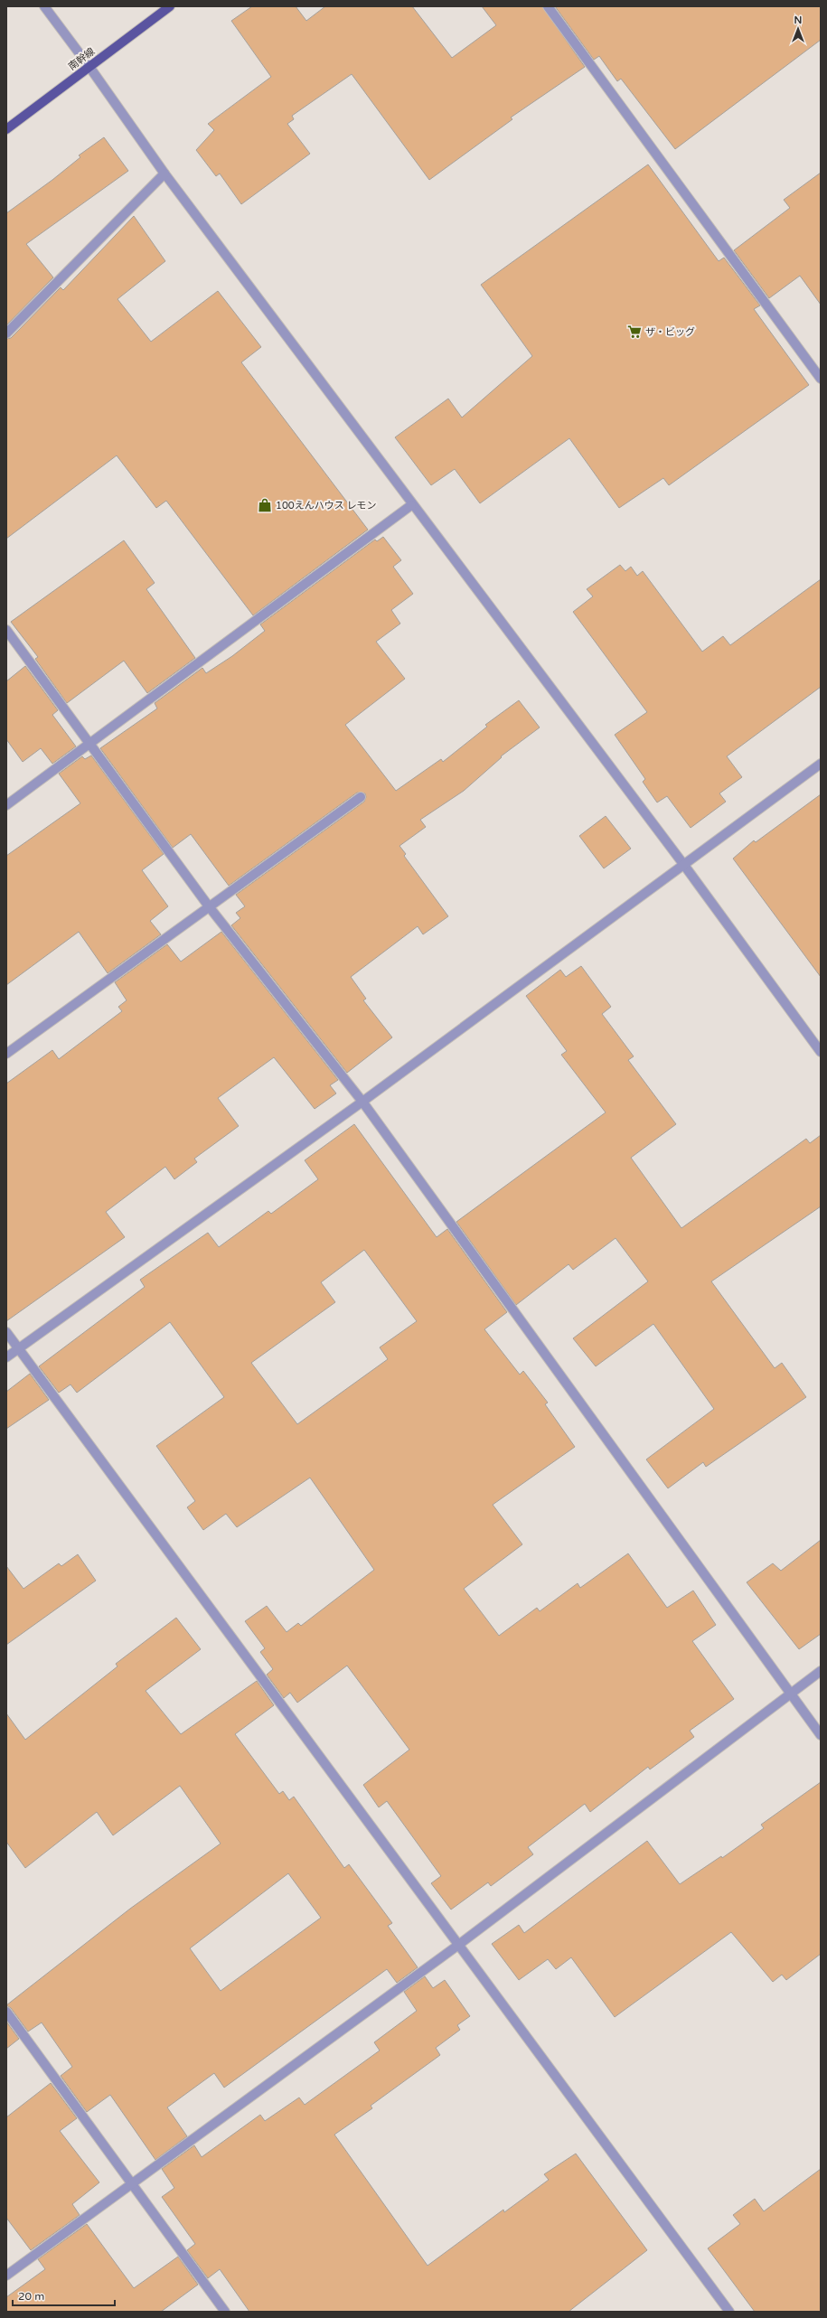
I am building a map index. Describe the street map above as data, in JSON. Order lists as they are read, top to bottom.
{
  "streets": {
    "main road": ["南幹線"]
  },
  "places": {
    "supermarket": ["ザ・ビッグ"],
    "shop": ["100えんハウス レモン"]
  },
  "scale_bar": "20 m",
  "north": "top"
}
